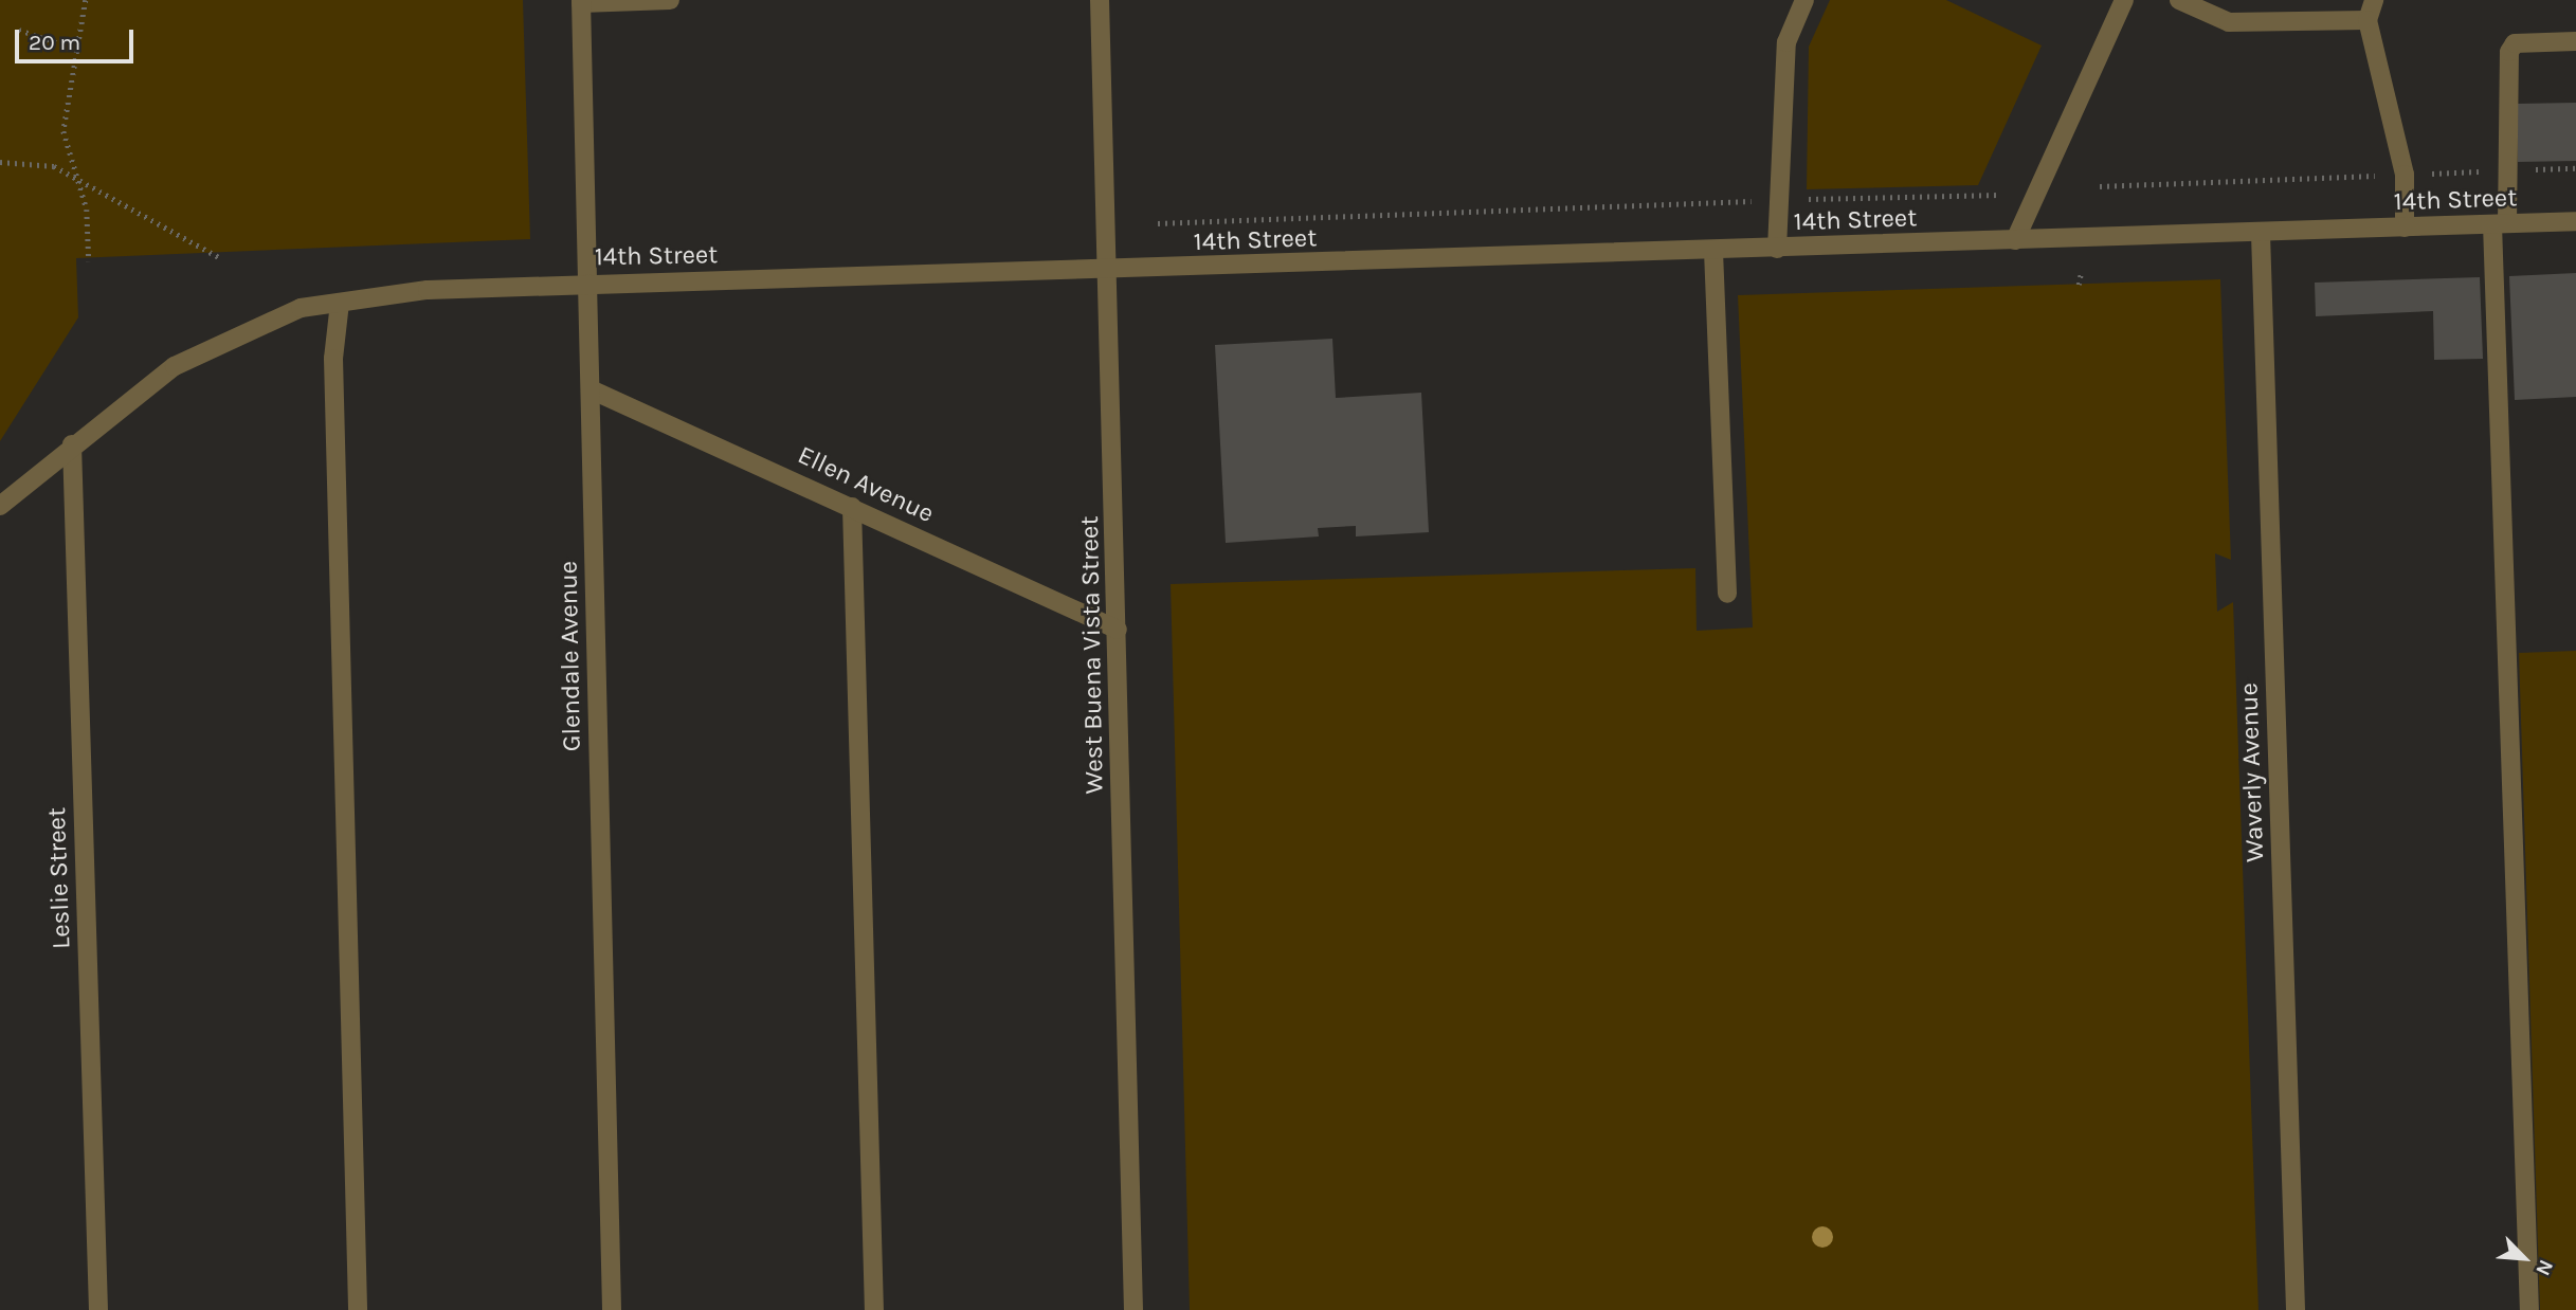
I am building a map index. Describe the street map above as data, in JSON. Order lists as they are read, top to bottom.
{
  "streets": {
    "street": [
      "14th Street",
      "Ellen Avenue",
      "West Buena Vista Street",
      "Glendale Avenue",
      "Waverly Avenue",
      "Leslie Street"
    ]
  },
  "crossings": [
    ["14th Street", "West Buena Vista Street"],
    ["14th Street", "Glendale Avenue"],
    ["14th Street", "Waverly Avenue"],
    ["14th Street", "Leslie Street"],
    ["Ellen Avenue", "West Buena Vista Street"],
    ["Ellen Avenue", "Glendale Avenue"]
  ],
  "scale_bar": "20 m",
  "north": "bottom right"
}
